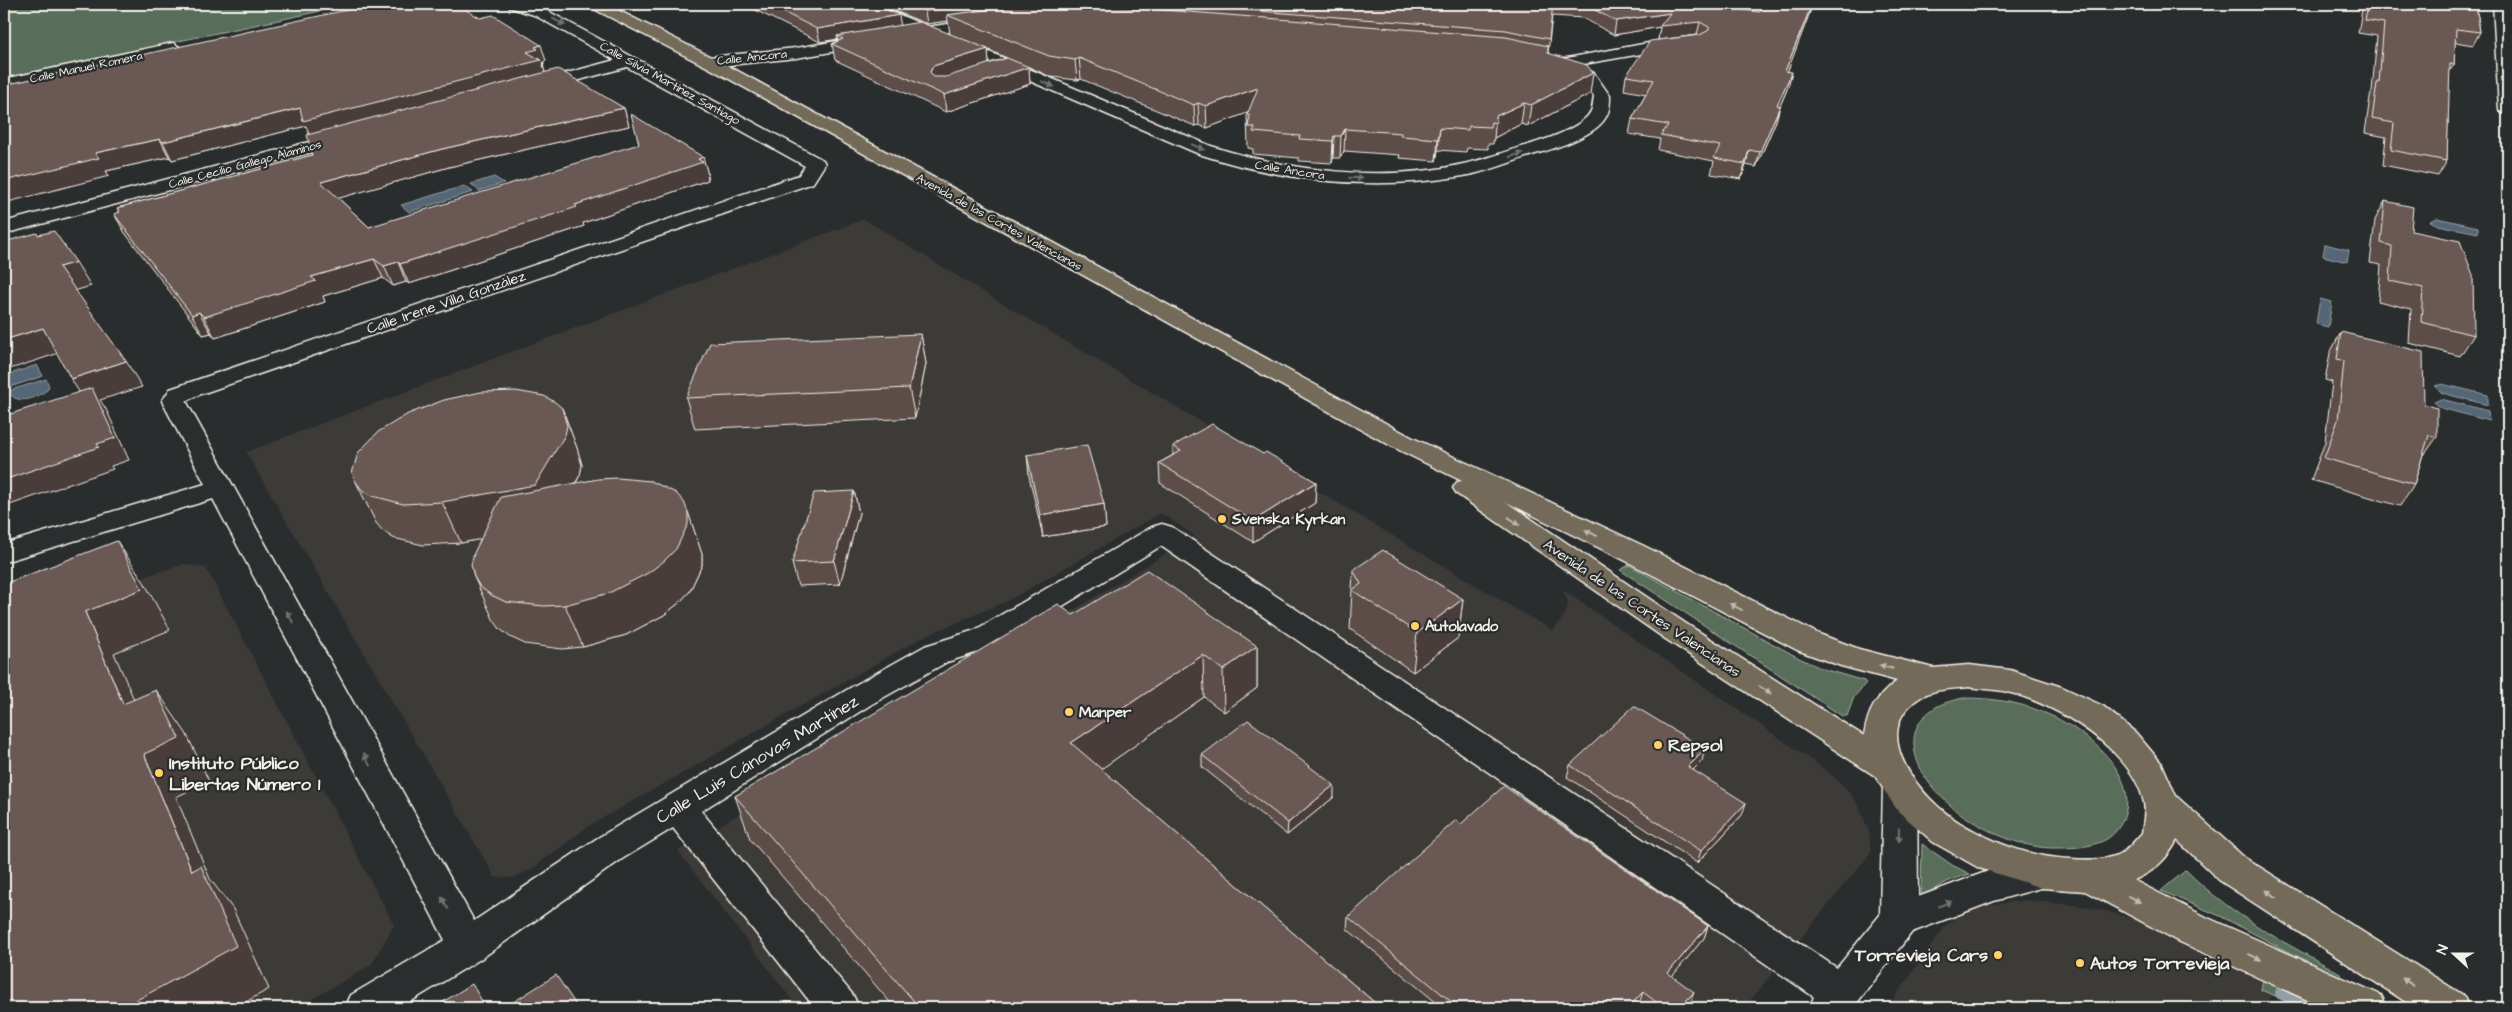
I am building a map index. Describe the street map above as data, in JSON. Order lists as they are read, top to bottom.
{
  "streets": {
    "main road": ["Avenida de las Cortes Valencianas"],
    "street": [
      "Calle Ancora",
      "Calle Manuel Romera",
      "Calle Silvia Martínez Santiago",
      "Calle Cecilio Gallego Alaminos",
      "Calle Irene Villa González",
      "Calle Luis Cánovas Martínez"
    ]
  },
  "crossings": [
    ["Calle Ancora", "Avenida de las Cortes Valencianas"],
    ["Calle Silvia Martínez Santiago", "Calle Irene Villa González"]
  ],
  "one_way": ["Calle Silvia Martínez Santiago"],
  "places": [
    "Svenska Kyrkan",
    "Autolavado",
    "Manper",
    "Repsol",
    "Instituto Público Libertas Número 1",
    "Torrevieja Cars",
    "Autos Torrevieja"
  ],
  "north": "left"
}
